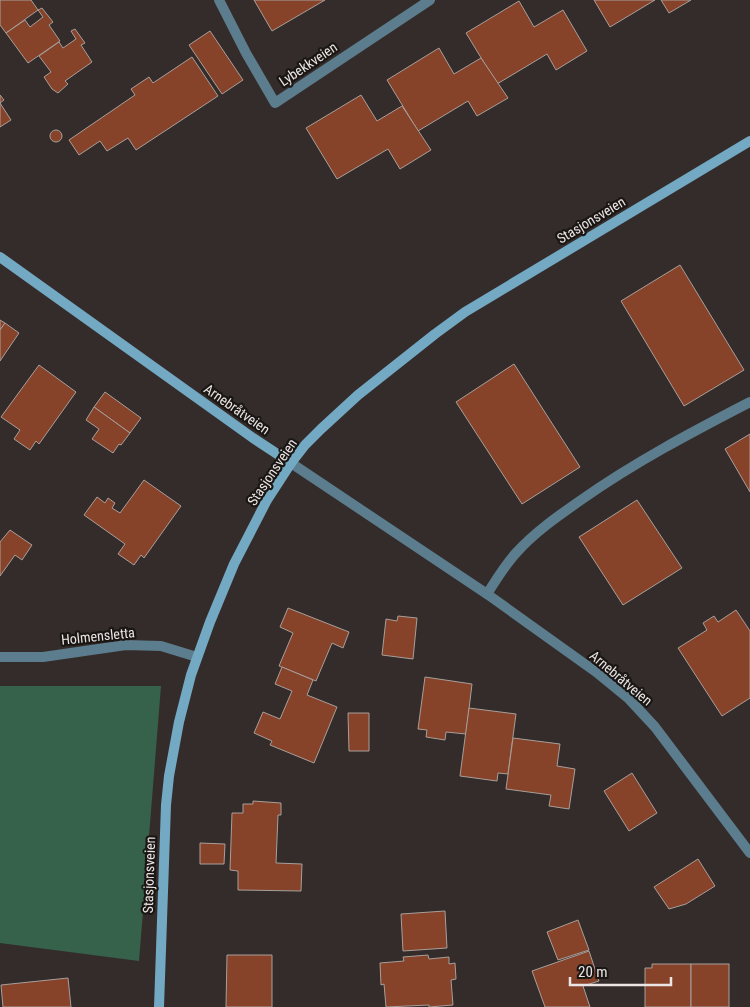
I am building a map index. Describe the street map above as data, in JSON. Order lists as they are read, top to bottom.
{
  "streets": {
    "street": [
      "Lybekkveien",
      "Stasjonsveien",
      "Arnebråtveien",
      "Holmensletta"
    ]
  },
  "crossings": [
    ["Stasjonsveien", "Arnebråtveien"],
    ["Stasjonsveien", "Holmensletta"]
  ],
  "scale_bar": "20 m"
}
